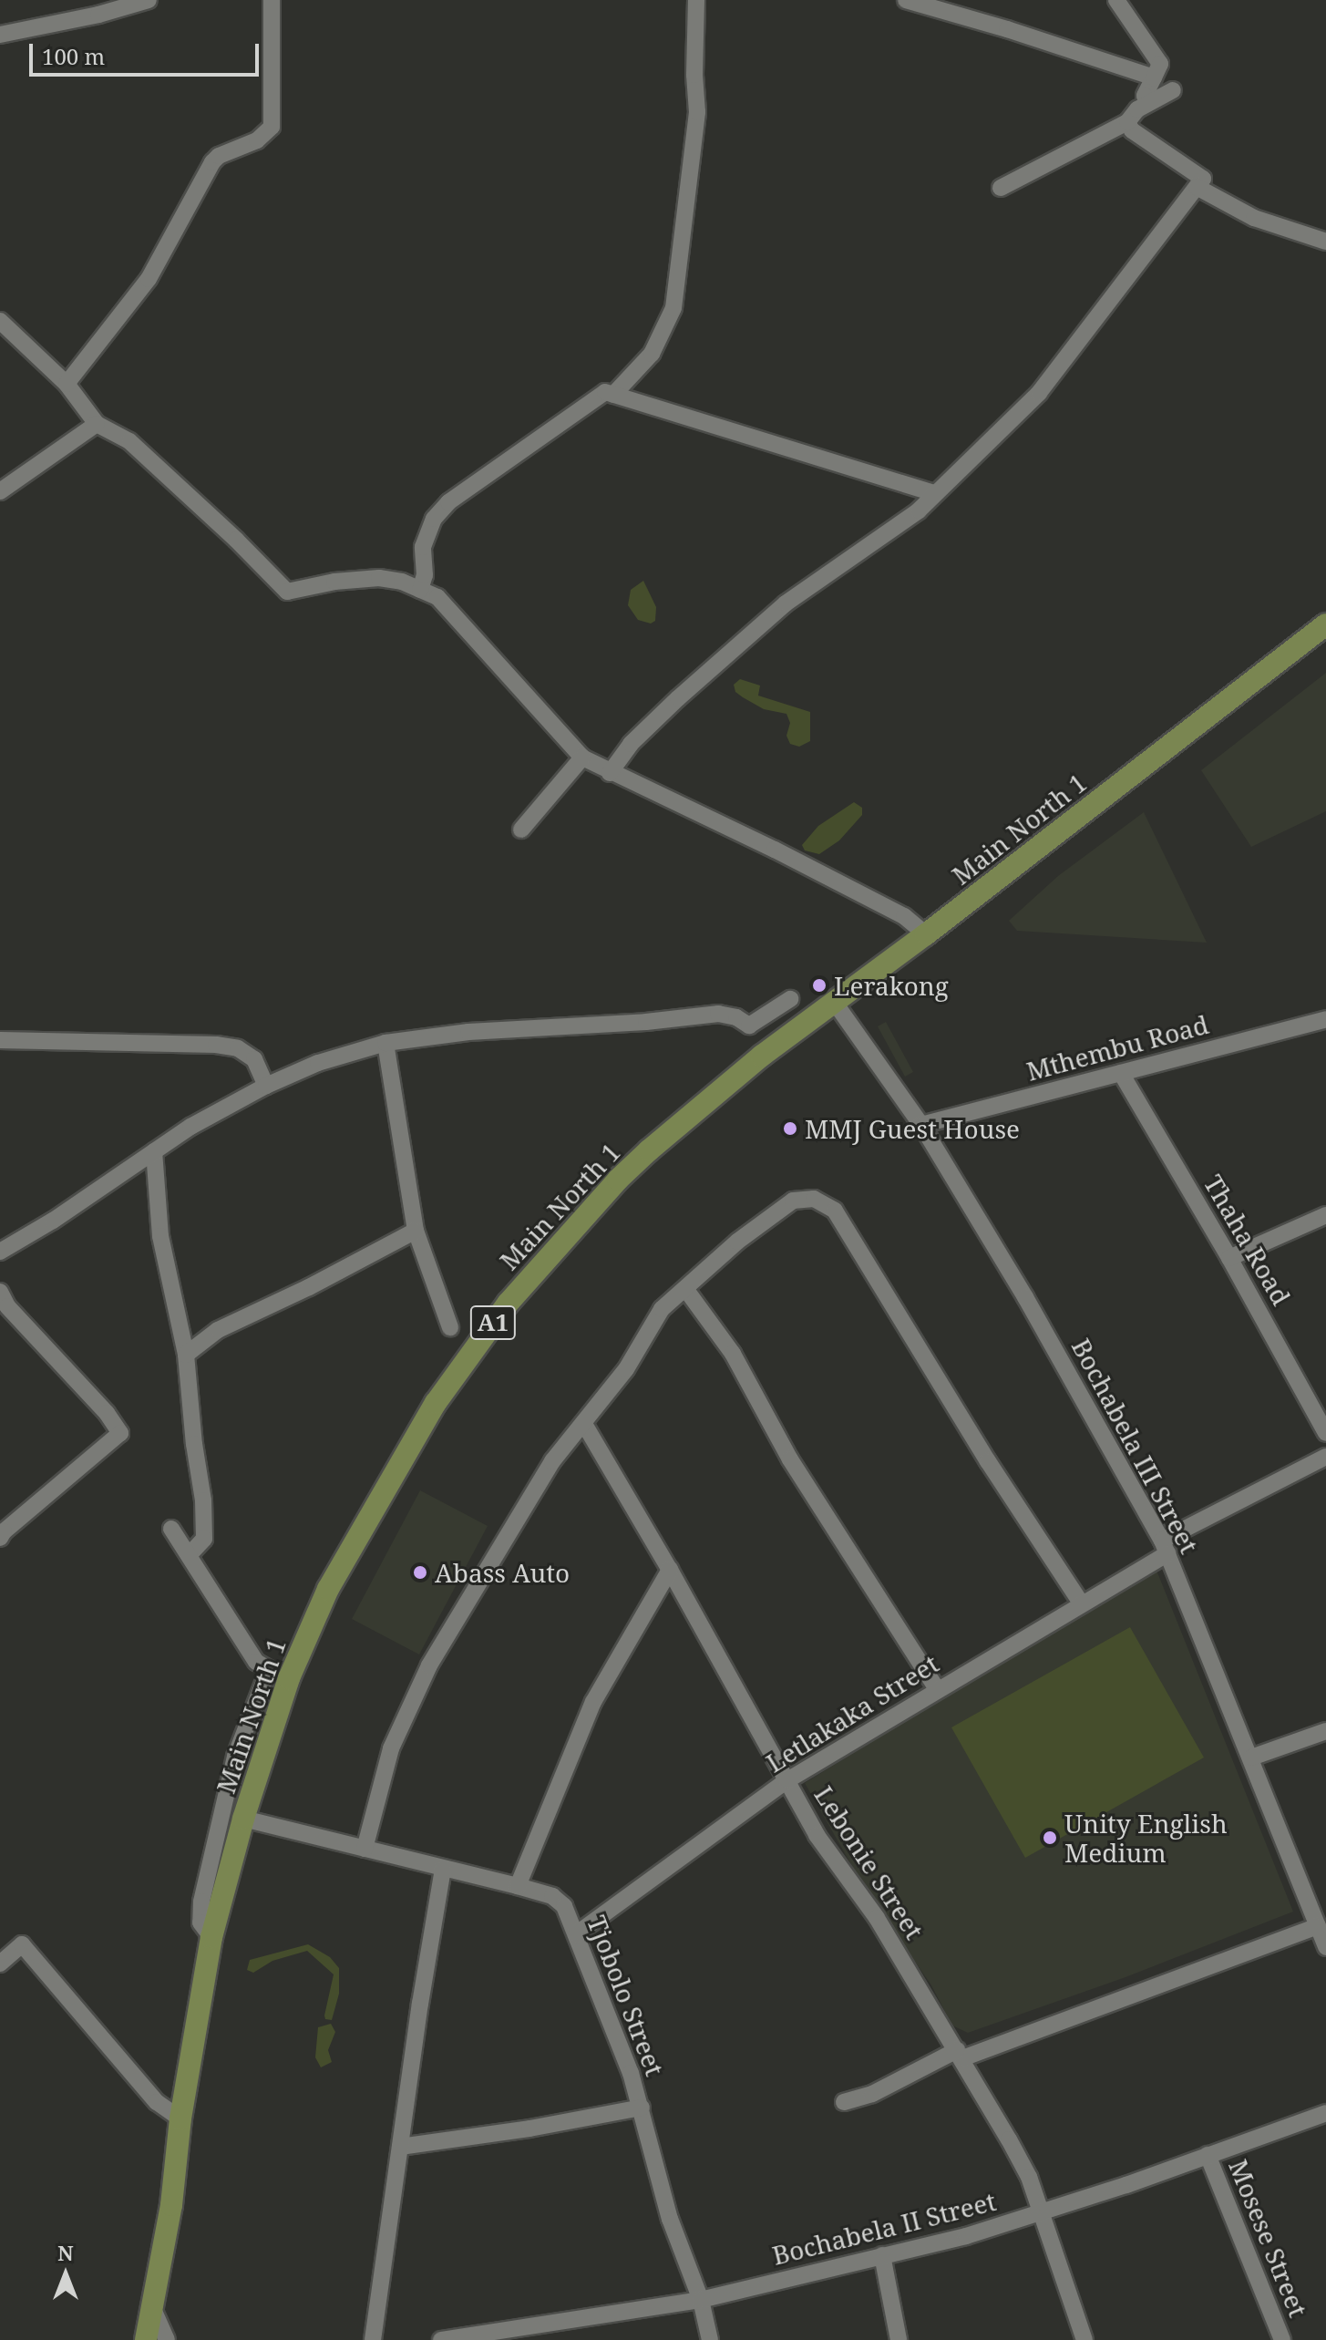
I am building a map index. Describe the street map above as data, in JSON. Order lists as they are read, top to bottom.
{
  "streets": {
    "main road": ["Main North 1", "A1"],
    "street": [
      "Mthembu Road",
      "Thaha Road",
      "Bochabela III Street",
      "Letlakaka Street",
      "Lebonie Street",
      "Tjobolo Street",
      "Bochabela II Street",
      "Mosese Street"
    ]
  },
  "crossings": [
    ["Main North 1", "Bochabela III Street"],
    ["Main North 1", "Tjobolo Street"],
    ["Mthembu Road", "Thaha Road"],
    ["Mthembu Road", "Bochabela III Street"],
    ["Bochabela III Street", "Letlakaka Street"],
    ["Letlakaka Street", "Lebonie Street"],
    ["Letlakaka Street", "Tjobolo Street"],
    ["Lebonie Street", "Bochabela II Street"],
    ["Tjobolo Street", "Bochabela II Street"],
    ["Bochabela II Street", "Mosese Street"]
  ],
  "places": [
    "Lerakong",
    "MMJ Guest House",
    "Abass Auto",
    "Unity English Medium"
  ],
  "scale_bar": "100 m",
  "north": "top"
}
